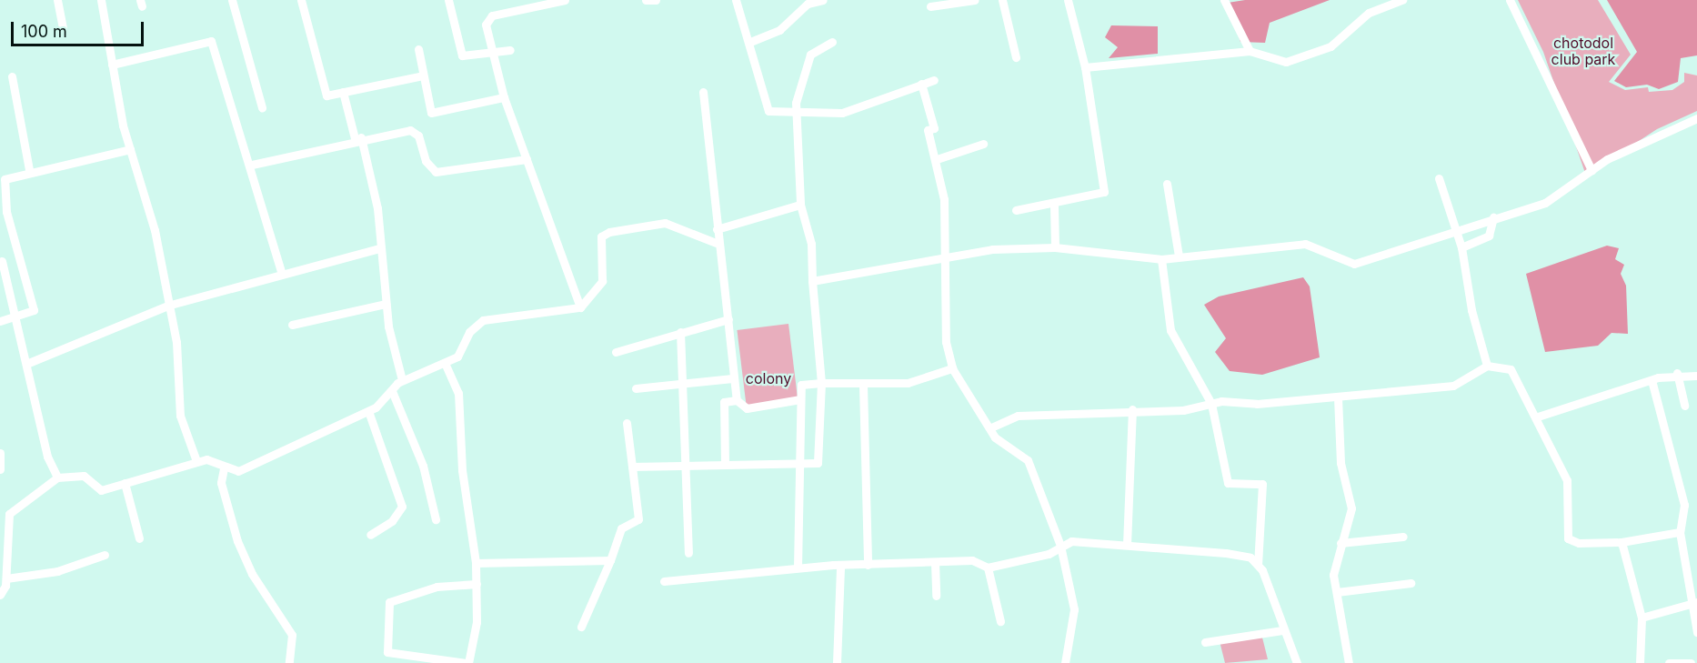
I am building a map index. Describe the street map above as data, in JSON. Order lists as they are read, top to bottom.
{
  "parks": ["chotodol club park", "colony"],
  "scale_bar": "100 m"
}
